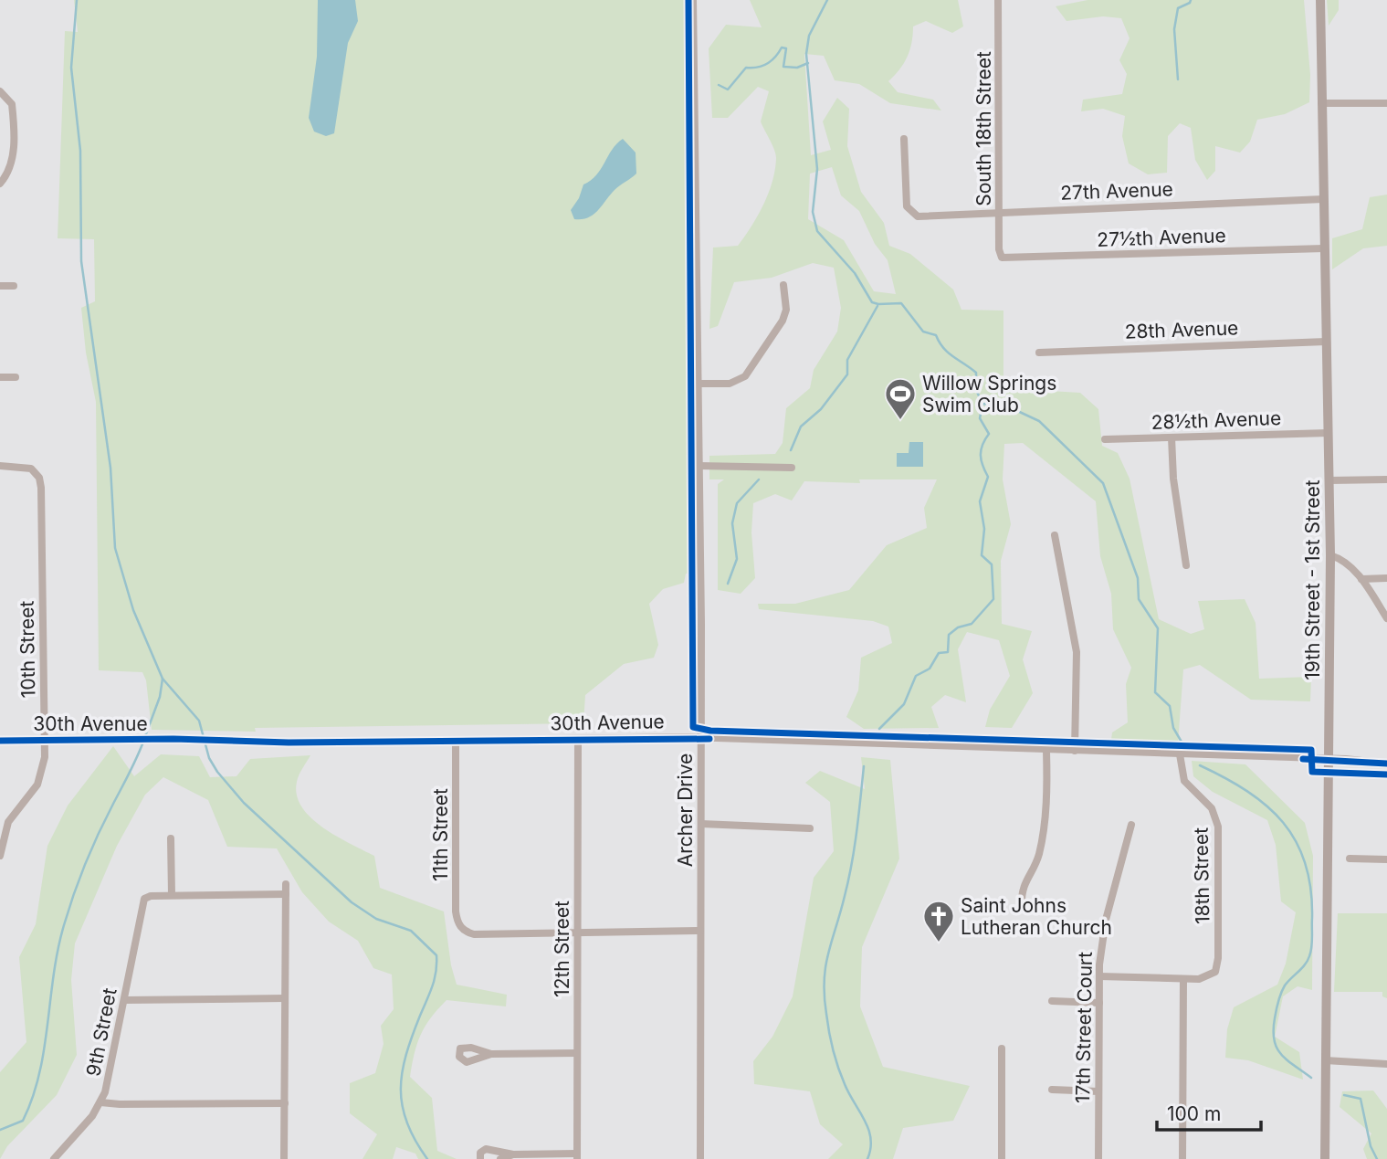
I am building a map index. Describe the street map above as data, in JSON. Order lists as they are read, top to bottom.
{
  "streets": {
    "main road": ["19th Street - 1st Street"],
    "street": [
      "South 18th Street",
      "27th Avenue",
      "27½th Avenue",
      "28th Avenue",
      "28½th Avenue",
      "10th Street",
      "30th Avenue",
      "Archer Drive",
      "11th Street",
      "18th Street",
      "12th Street",
      "17th Street Court",
      "9th Street"
    ]
  },
  "crossings": [
    ["South 18th Street", "27th Avenue"],
    ["South 18th Street", "27½th Avenue"],
    ["27th Avenue", "19th Street - 1st Street"],
    ["27½th Avenue", "19th Street - 1st Street"],
    ["28th Avenue", "19th Street - 1st Street"],
    ["28½th Avenue", "19th Street - 1st Street"],
    ["19th Street - 1st Street", "30th Avenue"],
    ["10th Street", "30th Avenue"],
    ["30th Avenue", "Archer Drive"],
    ["30th Avenue", "11th Street"],
    ["30th Avenue", "18th Street"],
    ["30th Avenue", "12th Street"],
    ["11th Street", "12th Street"]
  ],
  "places": {
    "sports": ["Willow Springs Swim Club"],
    "church": ["Saint Johns Lutheran Church"]
  },
  "scale_bar": "100 m"
}
